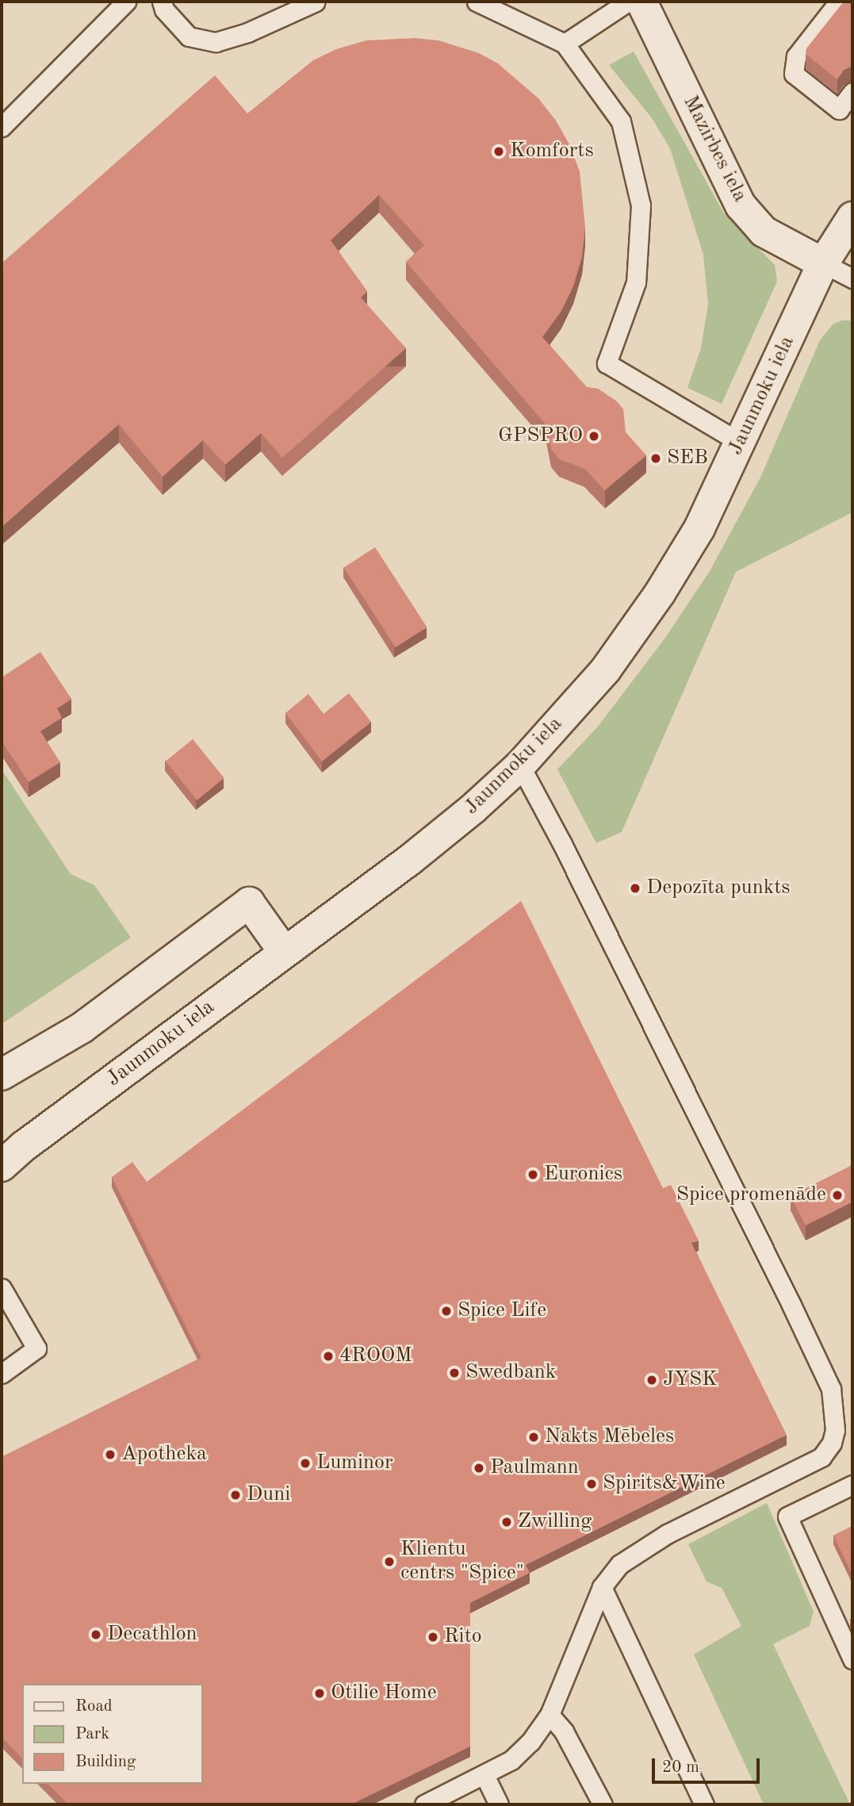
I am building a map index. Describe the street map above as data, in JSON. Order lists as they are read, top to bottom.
{
  "streets": {
    "street": ["Mazirbes iela", "Jaunmoku iela"]
  },
  "crossings": [
    ["Mazirbes iela", "Jaunmoku iela"]
  ],
  "places": [
    "Komforts",
    "GPSPRO",
    "SEB",
    "Depozīta punkts",
    "Euronics",
    "Spice promenāde",
    "Spice Life",
    "4ROOM",
    "Swedbank",
    "JYSK",
    "Nakts Mēbeles",
    "Apotheka",
    "Luminor",
    "Paulmann",
    "Spirits&Wine",
    "Duni",
    "Zwilling",
    "Klientu centrs \"Spice\"",
    "Decathlon",
    "Rito",
    "Otilie Home"
  ],
  "legend": ["Road", "Park", "Building"],
  "scale_bar": "20 m"
}
